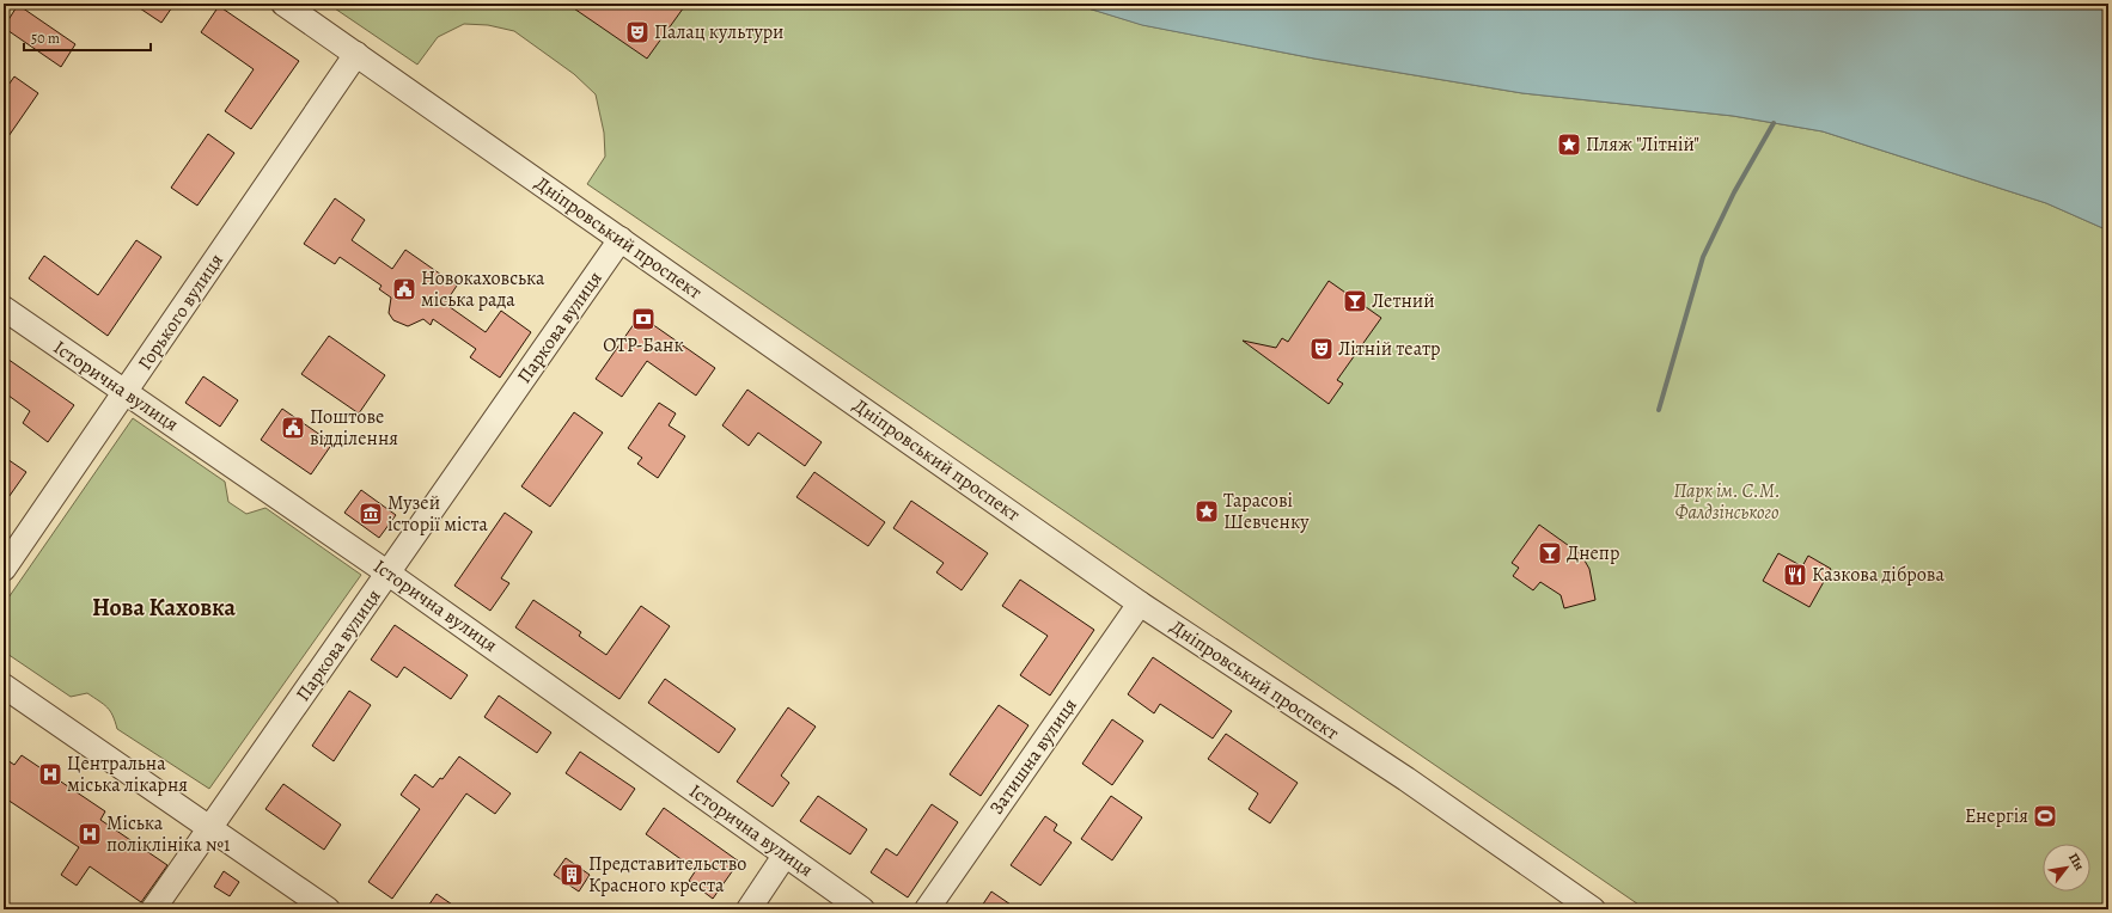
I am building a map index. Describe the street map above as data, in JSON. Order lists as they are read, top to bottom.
{
  "streets": {
    "street": [
      "Дніпровський проспект",
      "Горького вулиця",
      "Паркова вулиця",
      "Історична вулиця",
      "Затишна вулиця"
    ]
  },
  "crossings": [
    ["Дніпровський проспект", "Горького вулиця"],
    ["Дніпровський проспект", "Паркова вулиця"],
    ["Дніпровський проспект", "Затишна вулиця"],
    ["Горького вулиця", "Історична вулиця"],
    ["Паркова вулиця", "Історична вулиця"]
  ],
  "districts": ["Нова Каховка"],
  "parks": ["Парк ім. С.М. Фалдзінського"],
  "places": {
    "theatre": ["Палац культури", "Літній театр"],
    "place": ["Пляж \"Літній\"", "Тарасові Шевченку"],
    "public building": ["Новокаховська міська рада", "Поштове відділення"],
    "bar": ["Летний", "Днепр"],
    "bank": ["ОТР-Банк"],
    "museum": ["Музей історії міста"],
    "restaurant": ["Казкова дiброва"],
    "hospital": ["Центральна міська лікарня", "Міська поліклініка №1"],
    "sports": ["Енергія"],
    "building": ["Представительство Красного креста"]
  },
  "scale_bar": "50 m",
  "north": "top right"
}
